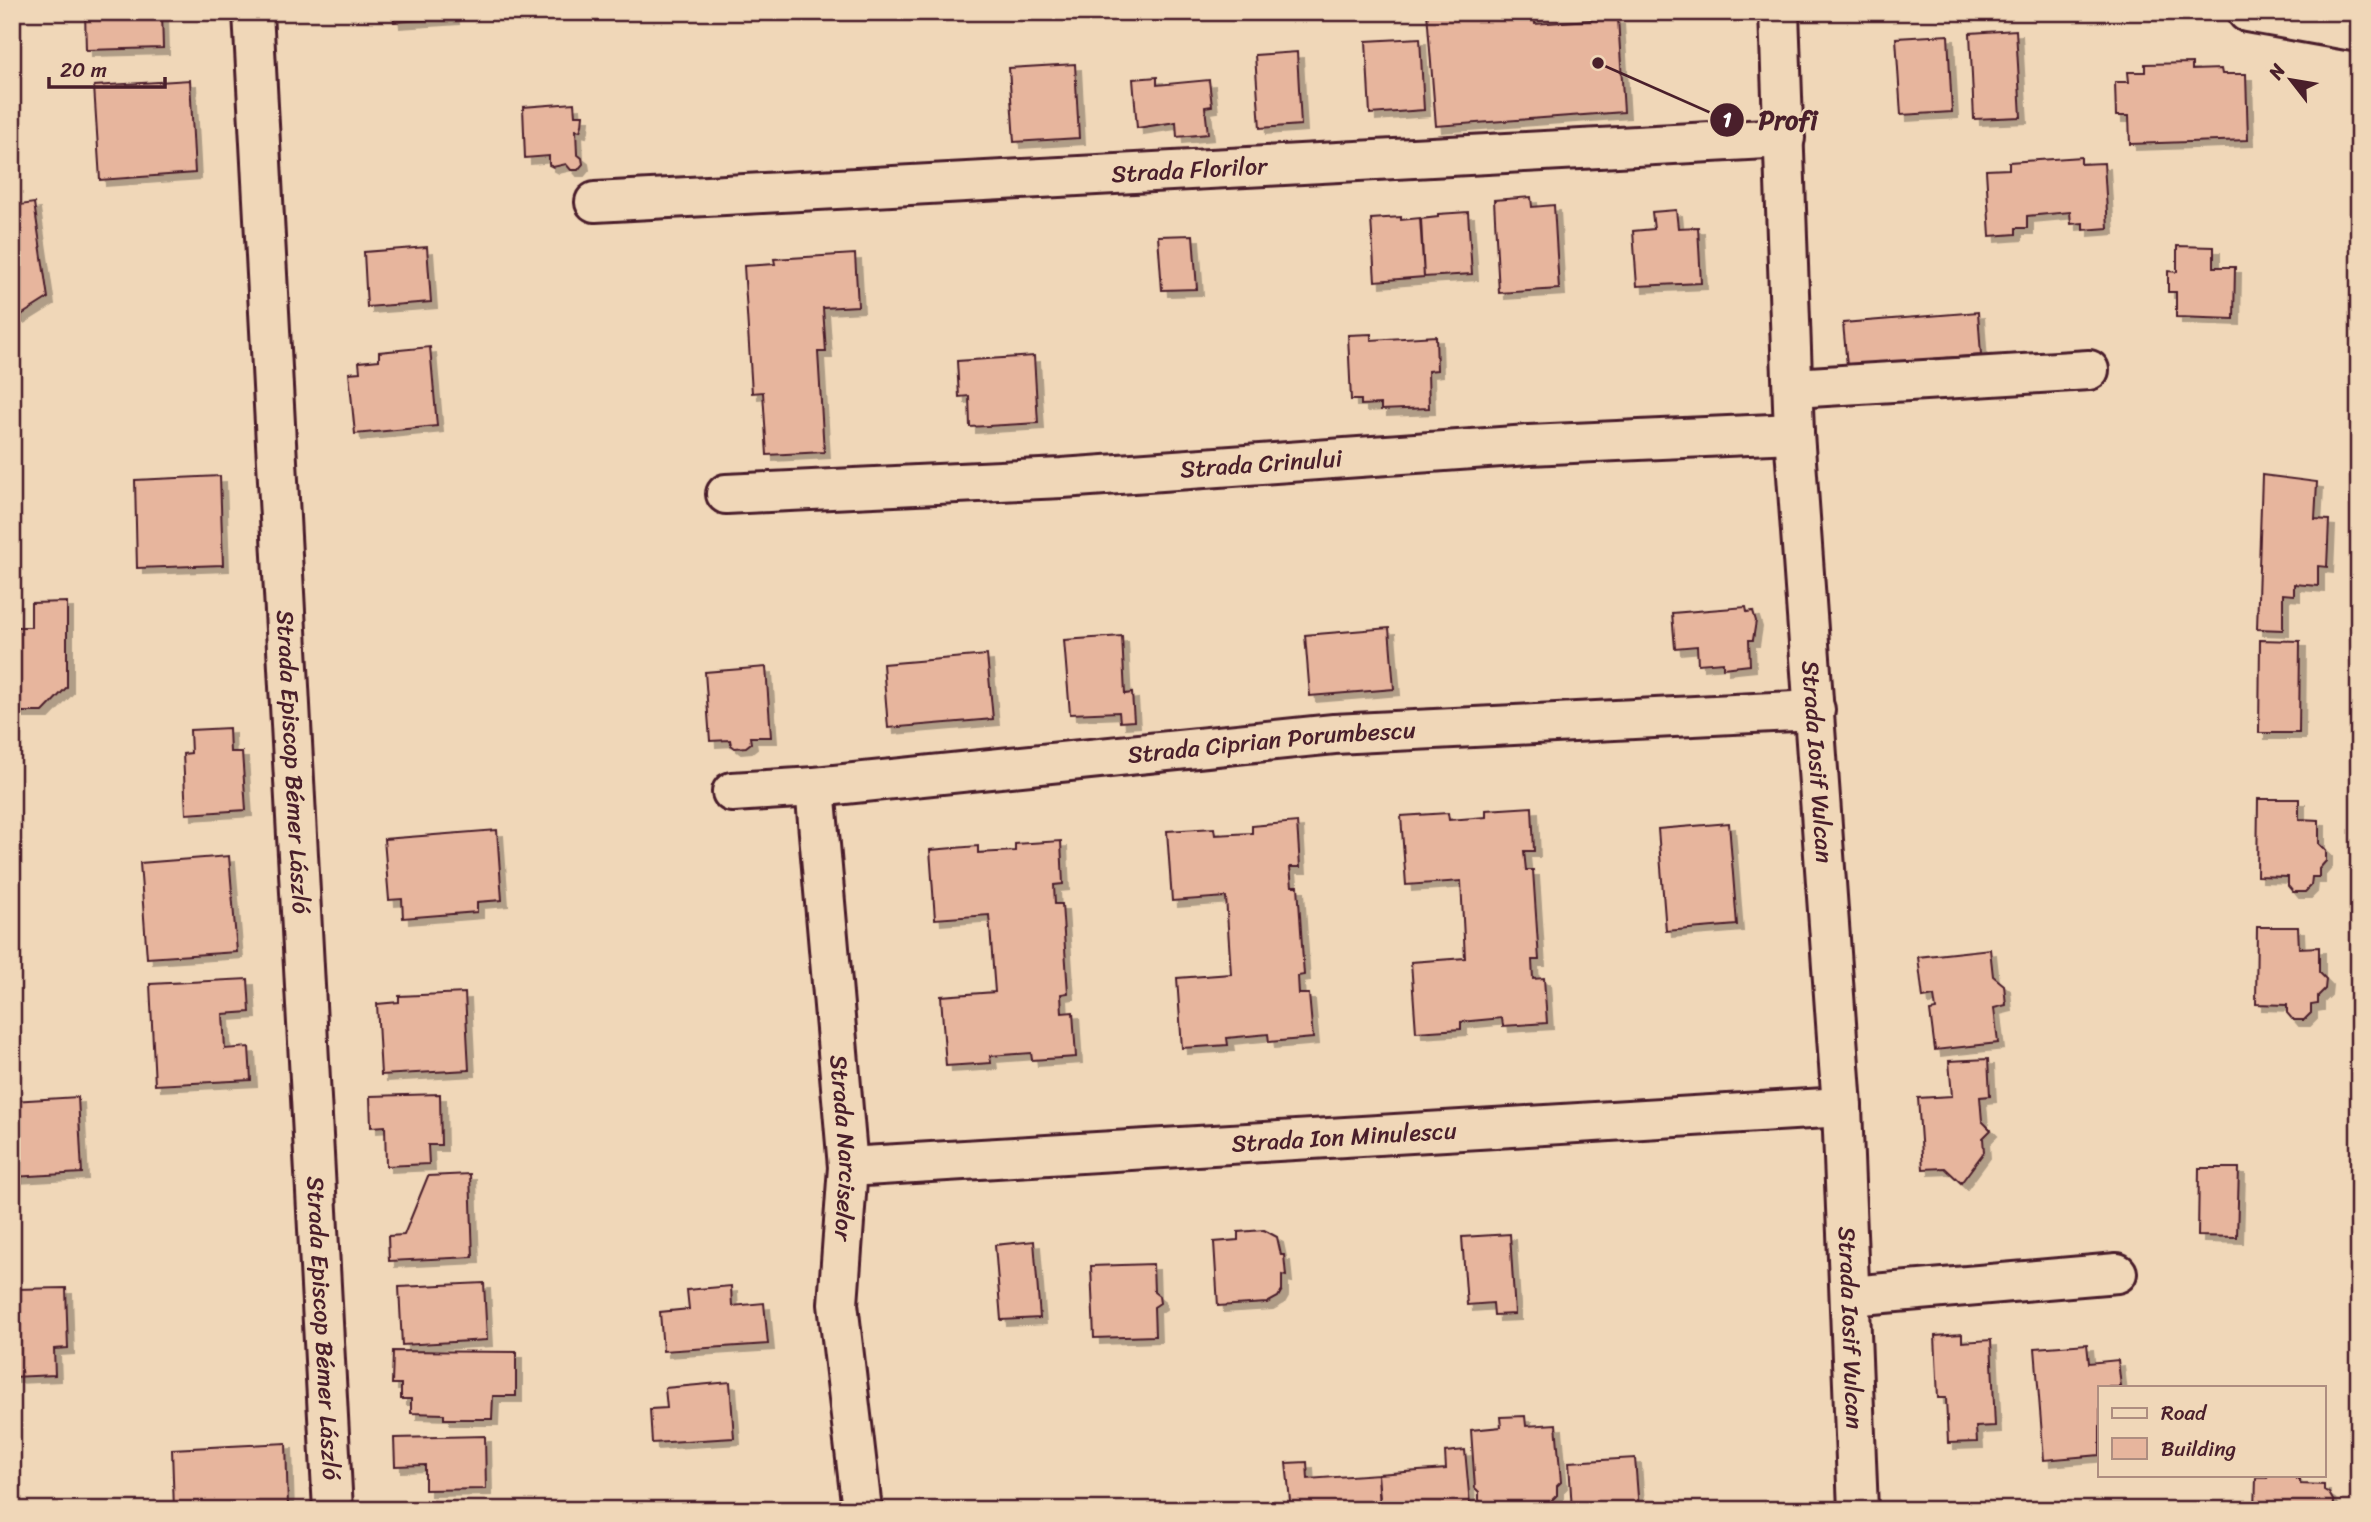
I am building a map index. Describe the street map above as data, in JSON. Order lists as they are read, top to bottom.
{
  "streets": {
    "street": [
      "Strada Florilor",
      "Strada Crinului",
      "Strada Ciprian Porumbescu",
      "Strada Episcop Bémer László",
      "Strada Iosif Vulcan",
      "Strada Ion Minulescu",
      "Strada Narciselor"
    ]
  },
  "crossings": [
    ["Strada Florilor", "Strada Iosif Vulcan"],
    ["Strada Crinului", "Strada Iosif Vulcan"],
    ["Strada Ciprian Porumbescu", "Strada Iosif Vulcan"],
    ["Strada Ciprian Porumbescu", "Strada Narciselor"],
    ["Strada Iosif Vulcan", "Strada Ion Minulescu"],
    ["Strada Ion Minulescu", "Strada Narciselor"]
  ],
  "places": ["Profi"],
  "legend": ["Road", "Building"],
  "scale_bar": "20 m",
  "north": "top left"
}
